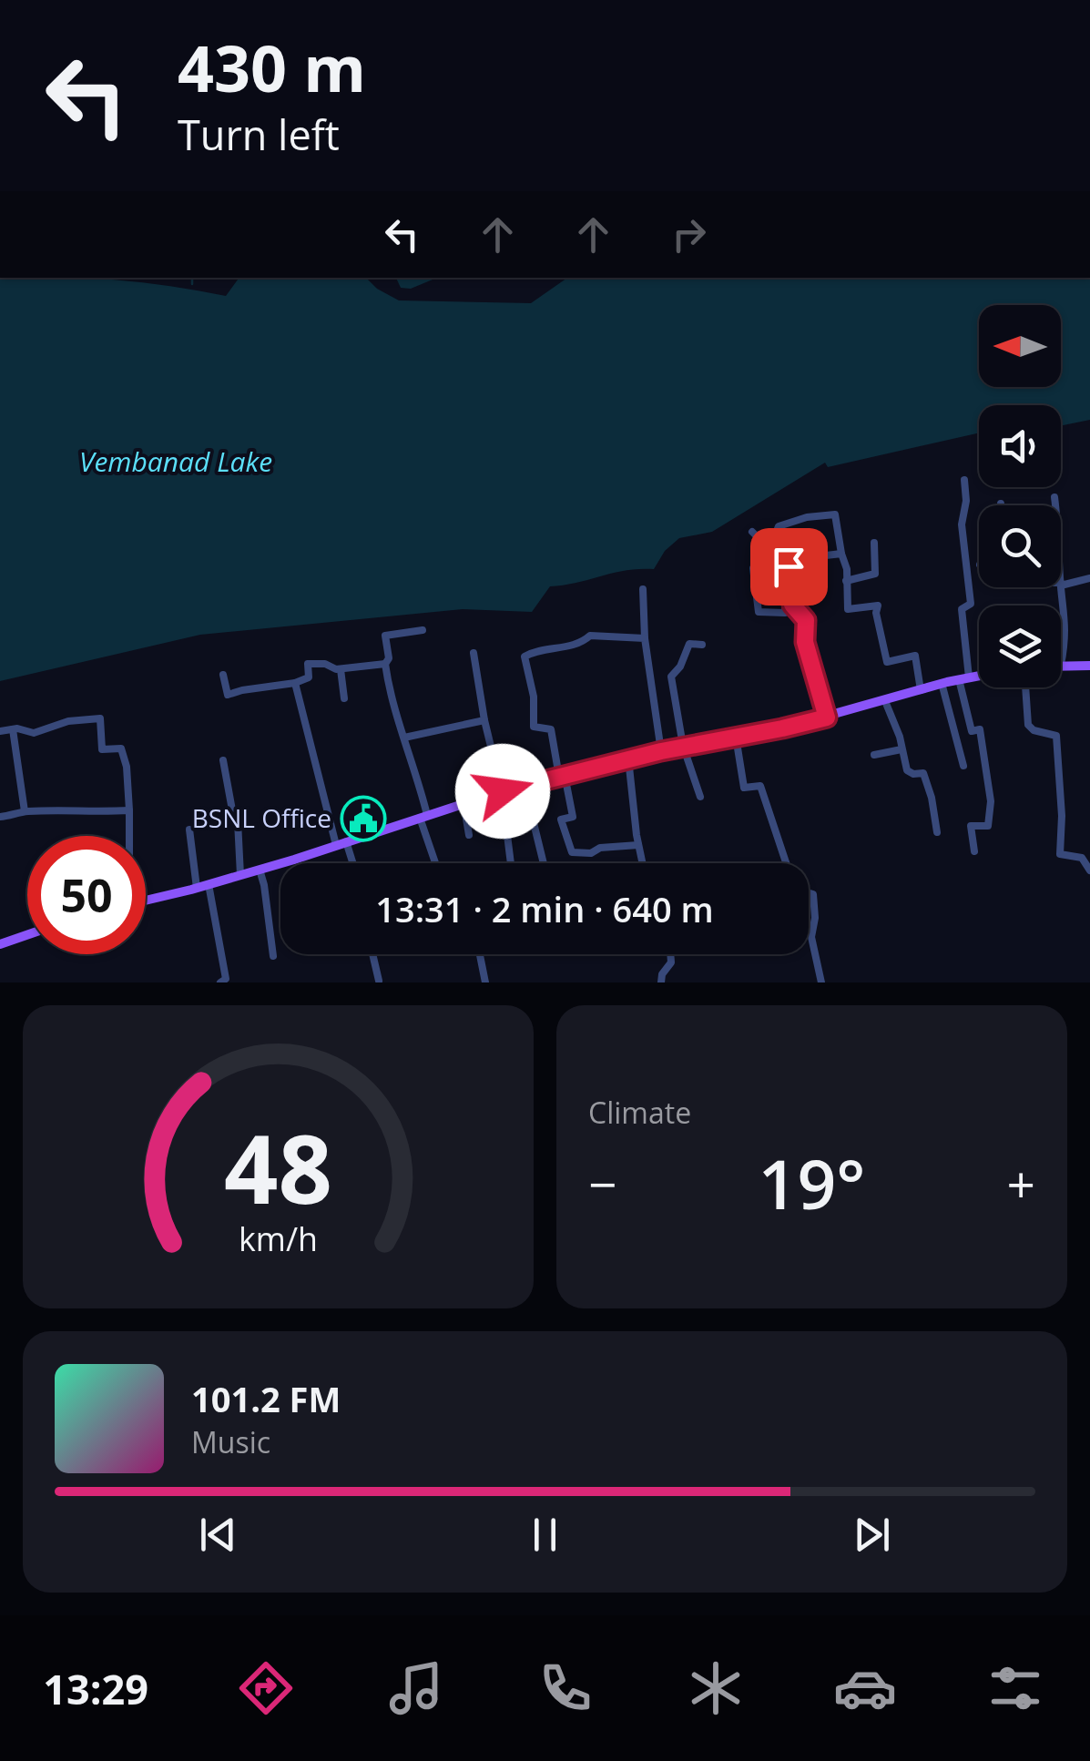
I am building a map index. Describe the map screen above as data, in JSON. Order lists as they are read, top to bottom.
{
  "water": ["Vembanad Lake"],
  "places": {
    "public building": ["BSNL Office"]
  },
  "north": "left",
  "page": {
    "turn": ["430 m", "Turn left"],
    "limit": "50",
    "trip": "13:31 · 2 min · 640 m",
    "tile": "Climate",
    "heat": ["−", "19°", "+"],
    "song": ["101.2 FM", "Music"],
    "tabs": "13:29",
    "gauge": ["48", "km/h"]
  }
}
